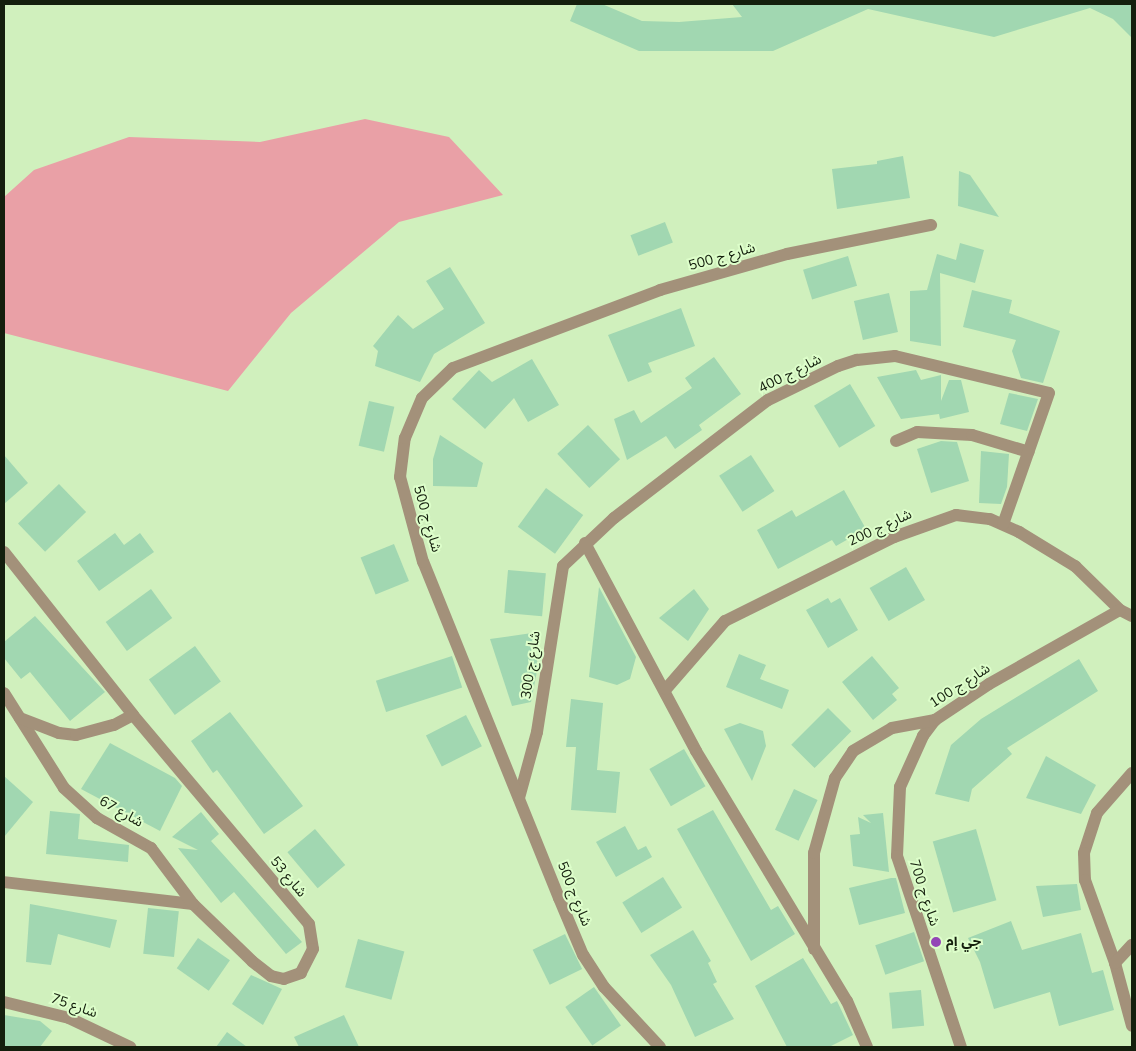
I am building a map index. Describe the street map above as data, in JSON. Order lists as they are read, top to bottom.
{
  "streets": {
    "street": [
      "شارع ج 500",
      "شارع ج 400",
      "شارع ج 200",
      "شارع ج 300",
      "شارع ج 100",
      "شارع 67",
      "شارع 53",
      "شارع ج 700",
      "شارع 75"
    ]
  },
  "crossings": [
    ["شارع ج 500", "شارع ج 300"],
    ["شارع ج 400", "شارع ج 300"],
    ["شارع ج 200", "شارع ج 100"],
    ["شارع ج 100", "شارع ج 700"],
    ["شارع 67", "شارع 53"]
  ],
  "places": ["جي إم"]
}
